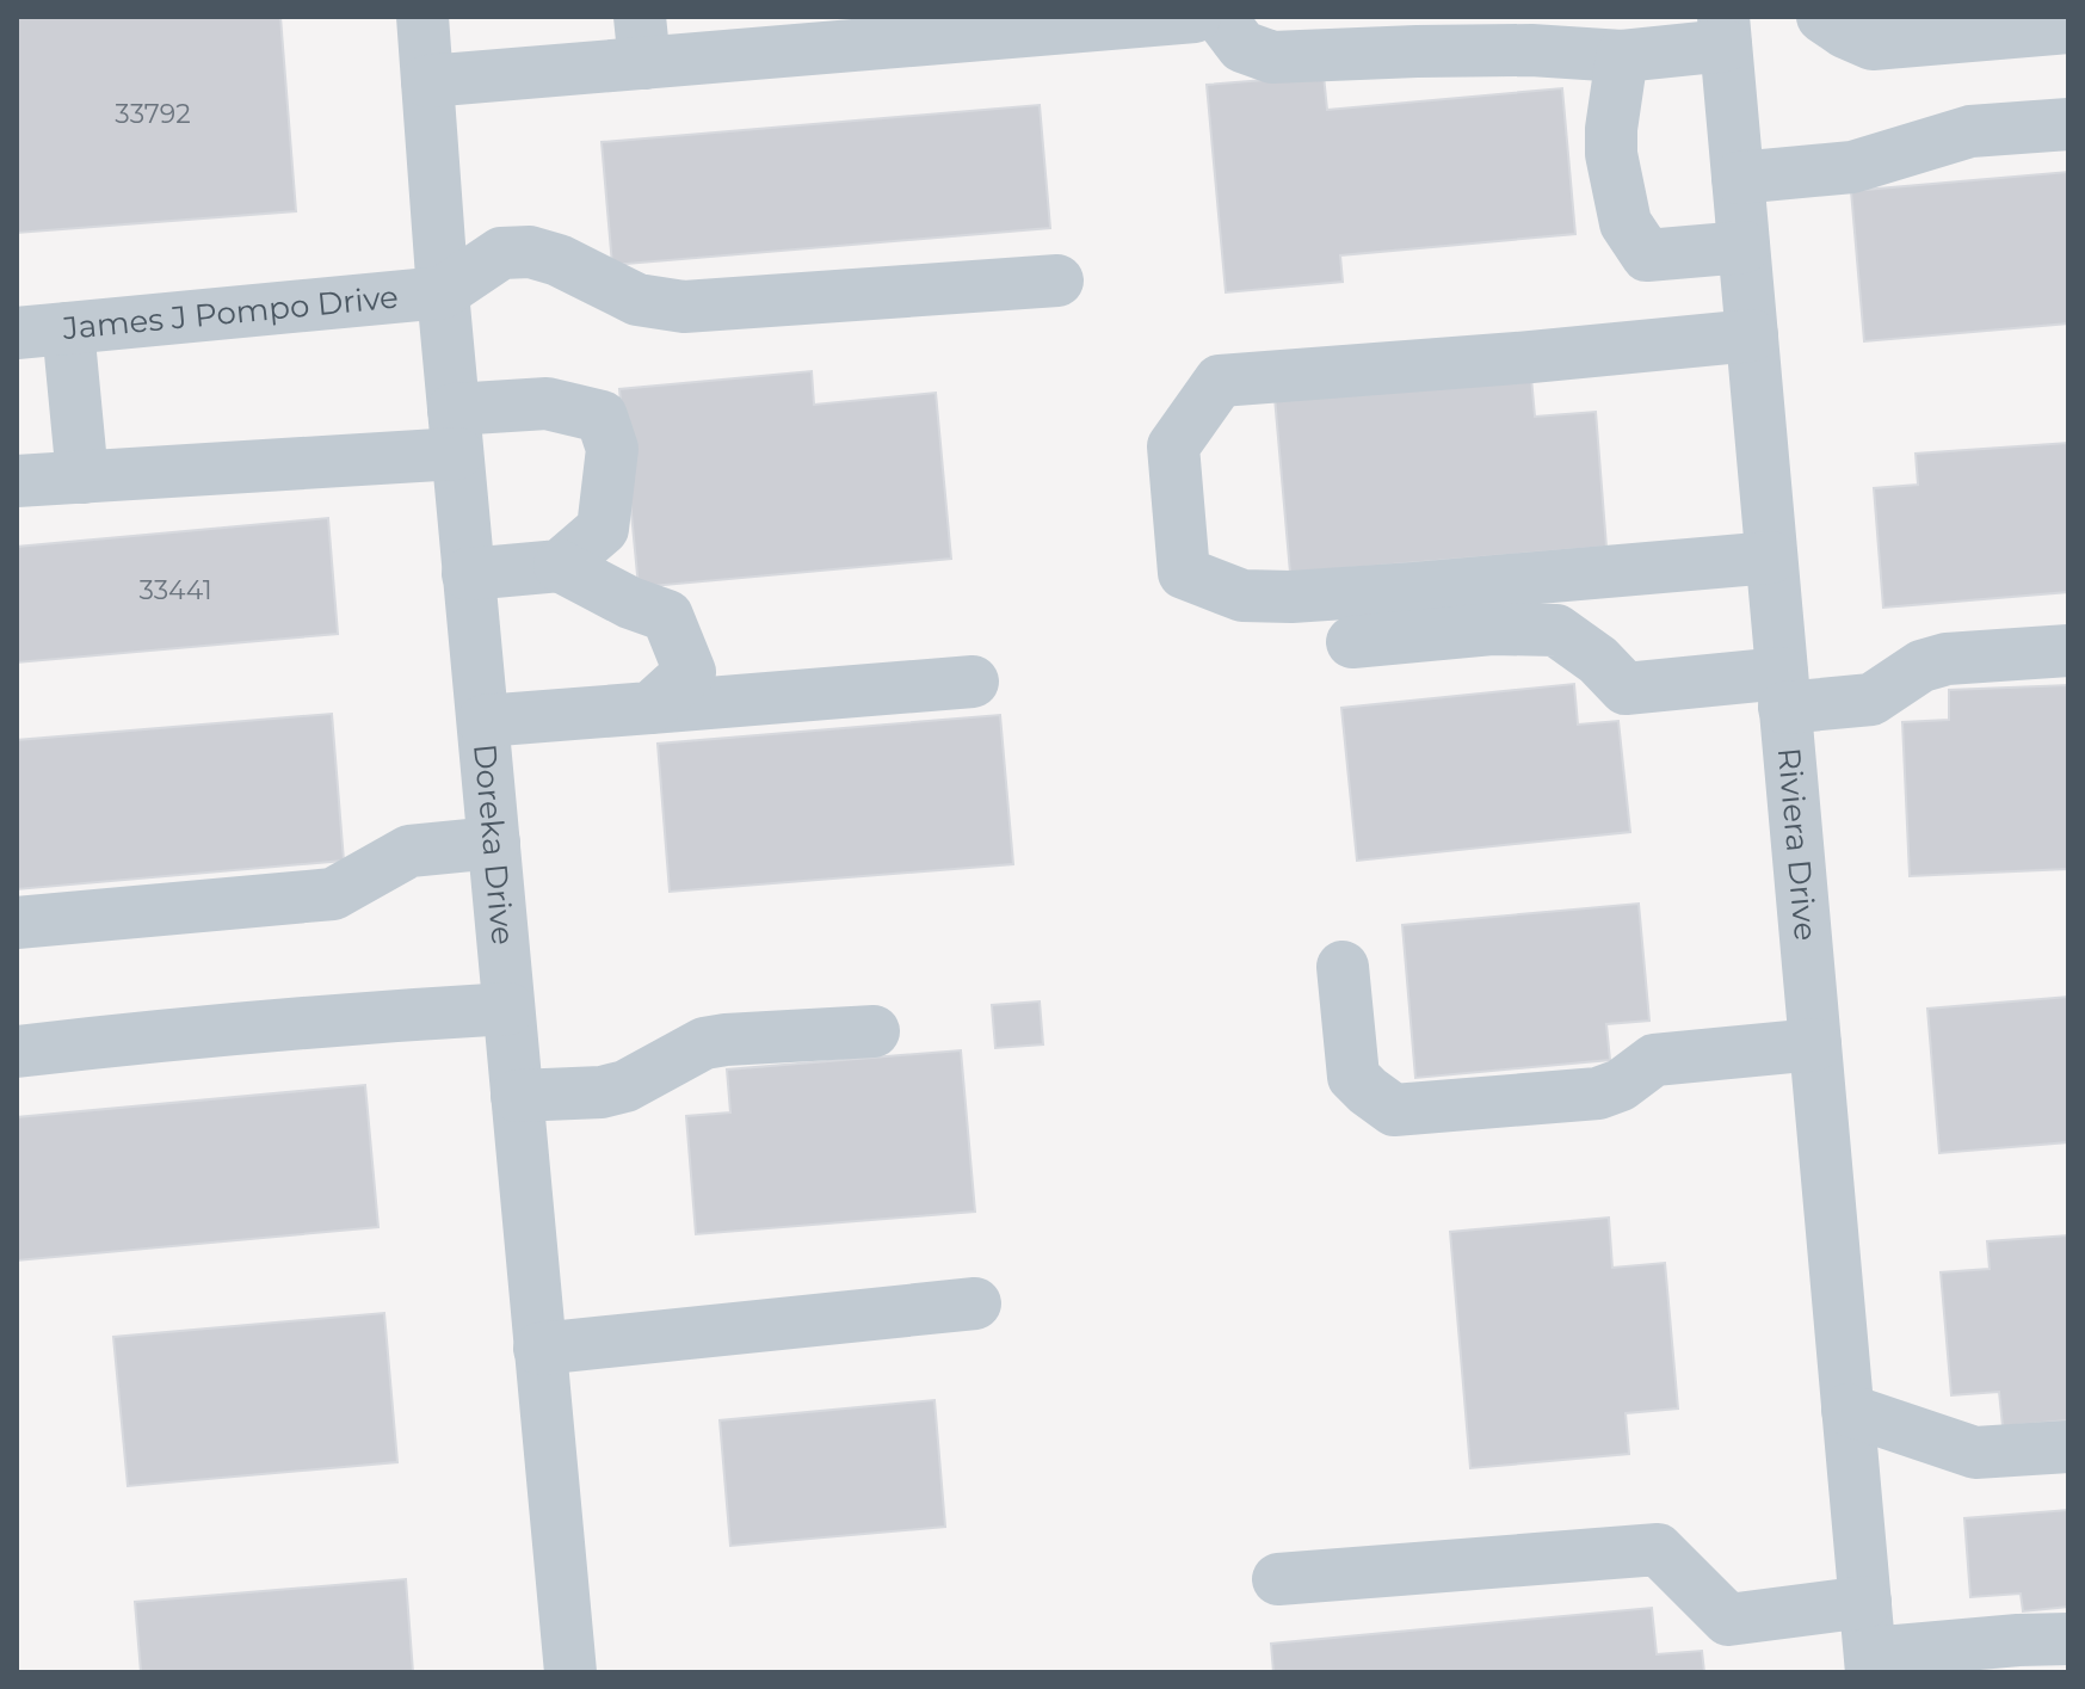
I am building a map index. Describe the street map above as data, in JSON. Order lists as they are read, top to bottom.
{
  "streets": {
    "street": ["James J Pompo Drive", "Doreka Drive", "Riviera Drive"]
  },
  "crossings": [
    ["James J Pompo Drive", "Doreka Drive"]
  ],
  "house_numbers": ["33792", "33441"]
}
